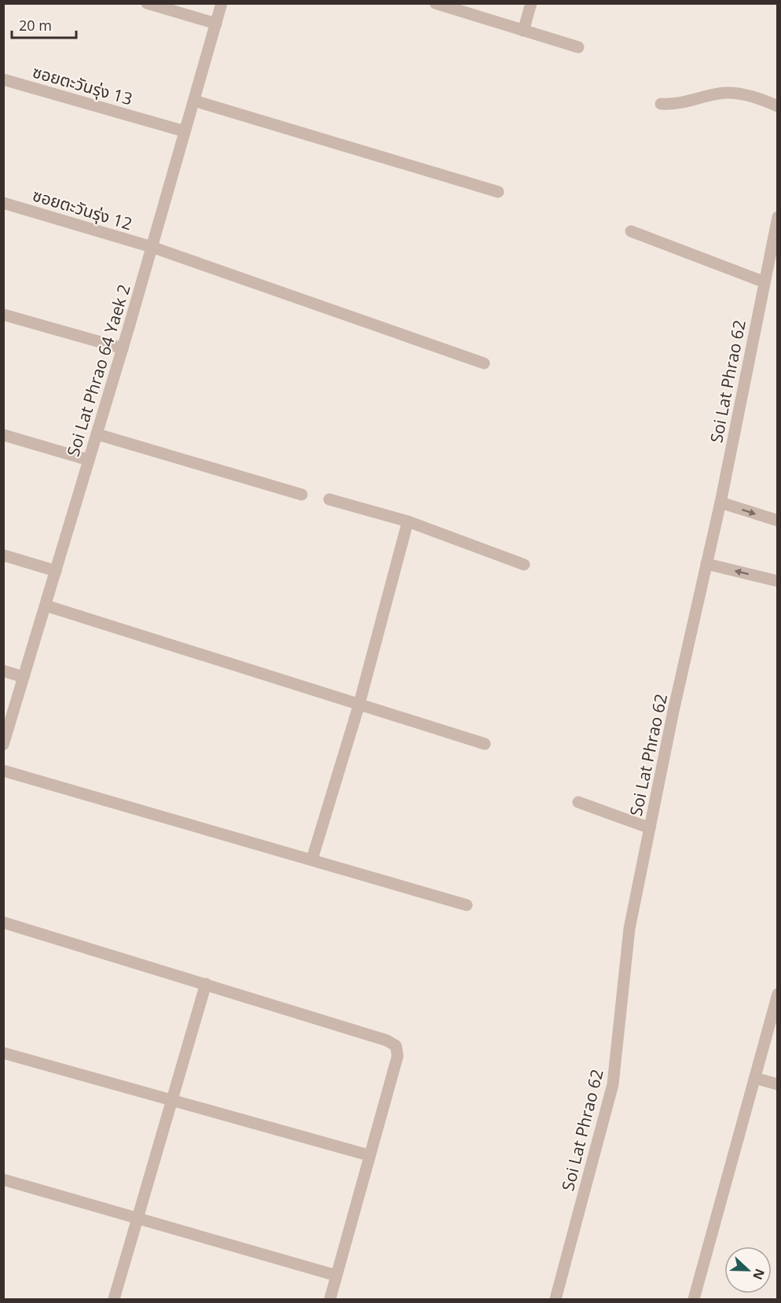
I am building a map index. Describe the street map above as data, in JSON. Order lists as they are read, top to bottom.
{
  "streets": {
    "street": [
      "ซอยตะวันรุ่ง 13",
      "ซอยตะวันรุ่ง 12",
      "Soi Lat Phrao 64 Yaek 2",
      "Soi Lat Phrao 62"
    ]
  },
  "crossings": [
    ["ซอยตะวันรุ่ง 13", "Soi Lat Phrao 64 Yaek 2"],
    ["ซอยตะวันรุ่ง 12", "Soi Lat Phrao 64 Yaek 2"]
  ],
  "scale_bar": "20 m",
  "north": "right"
}
